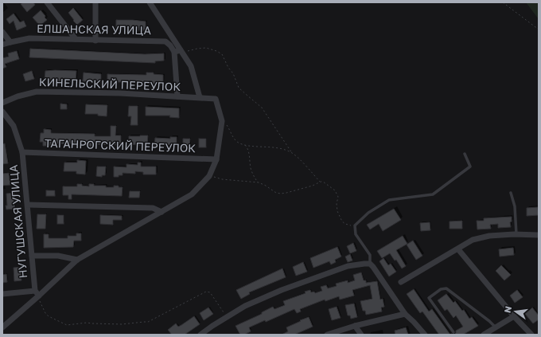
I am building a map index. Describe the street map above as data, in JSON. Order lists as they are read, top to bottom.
{
  "streets": {
    "street": [
      "ЕЛШАНСКАЯ УЛИЦА",
      "КИНЕЛЬСКИЙ ПЕРЕУЛОК",
      "ТАГАНРОГСКИЙ ПЕРЕУЛОК",
      "НУГУШСКАЯ УЛИЦА"
    ]
  },
  "crossings": [
    ["ТАГАНРОГСКИЙ ПЕРЕУЛОК", "НУГУШСКАЯ УЛИЦА"]
  ],
  "north": "left"
}
